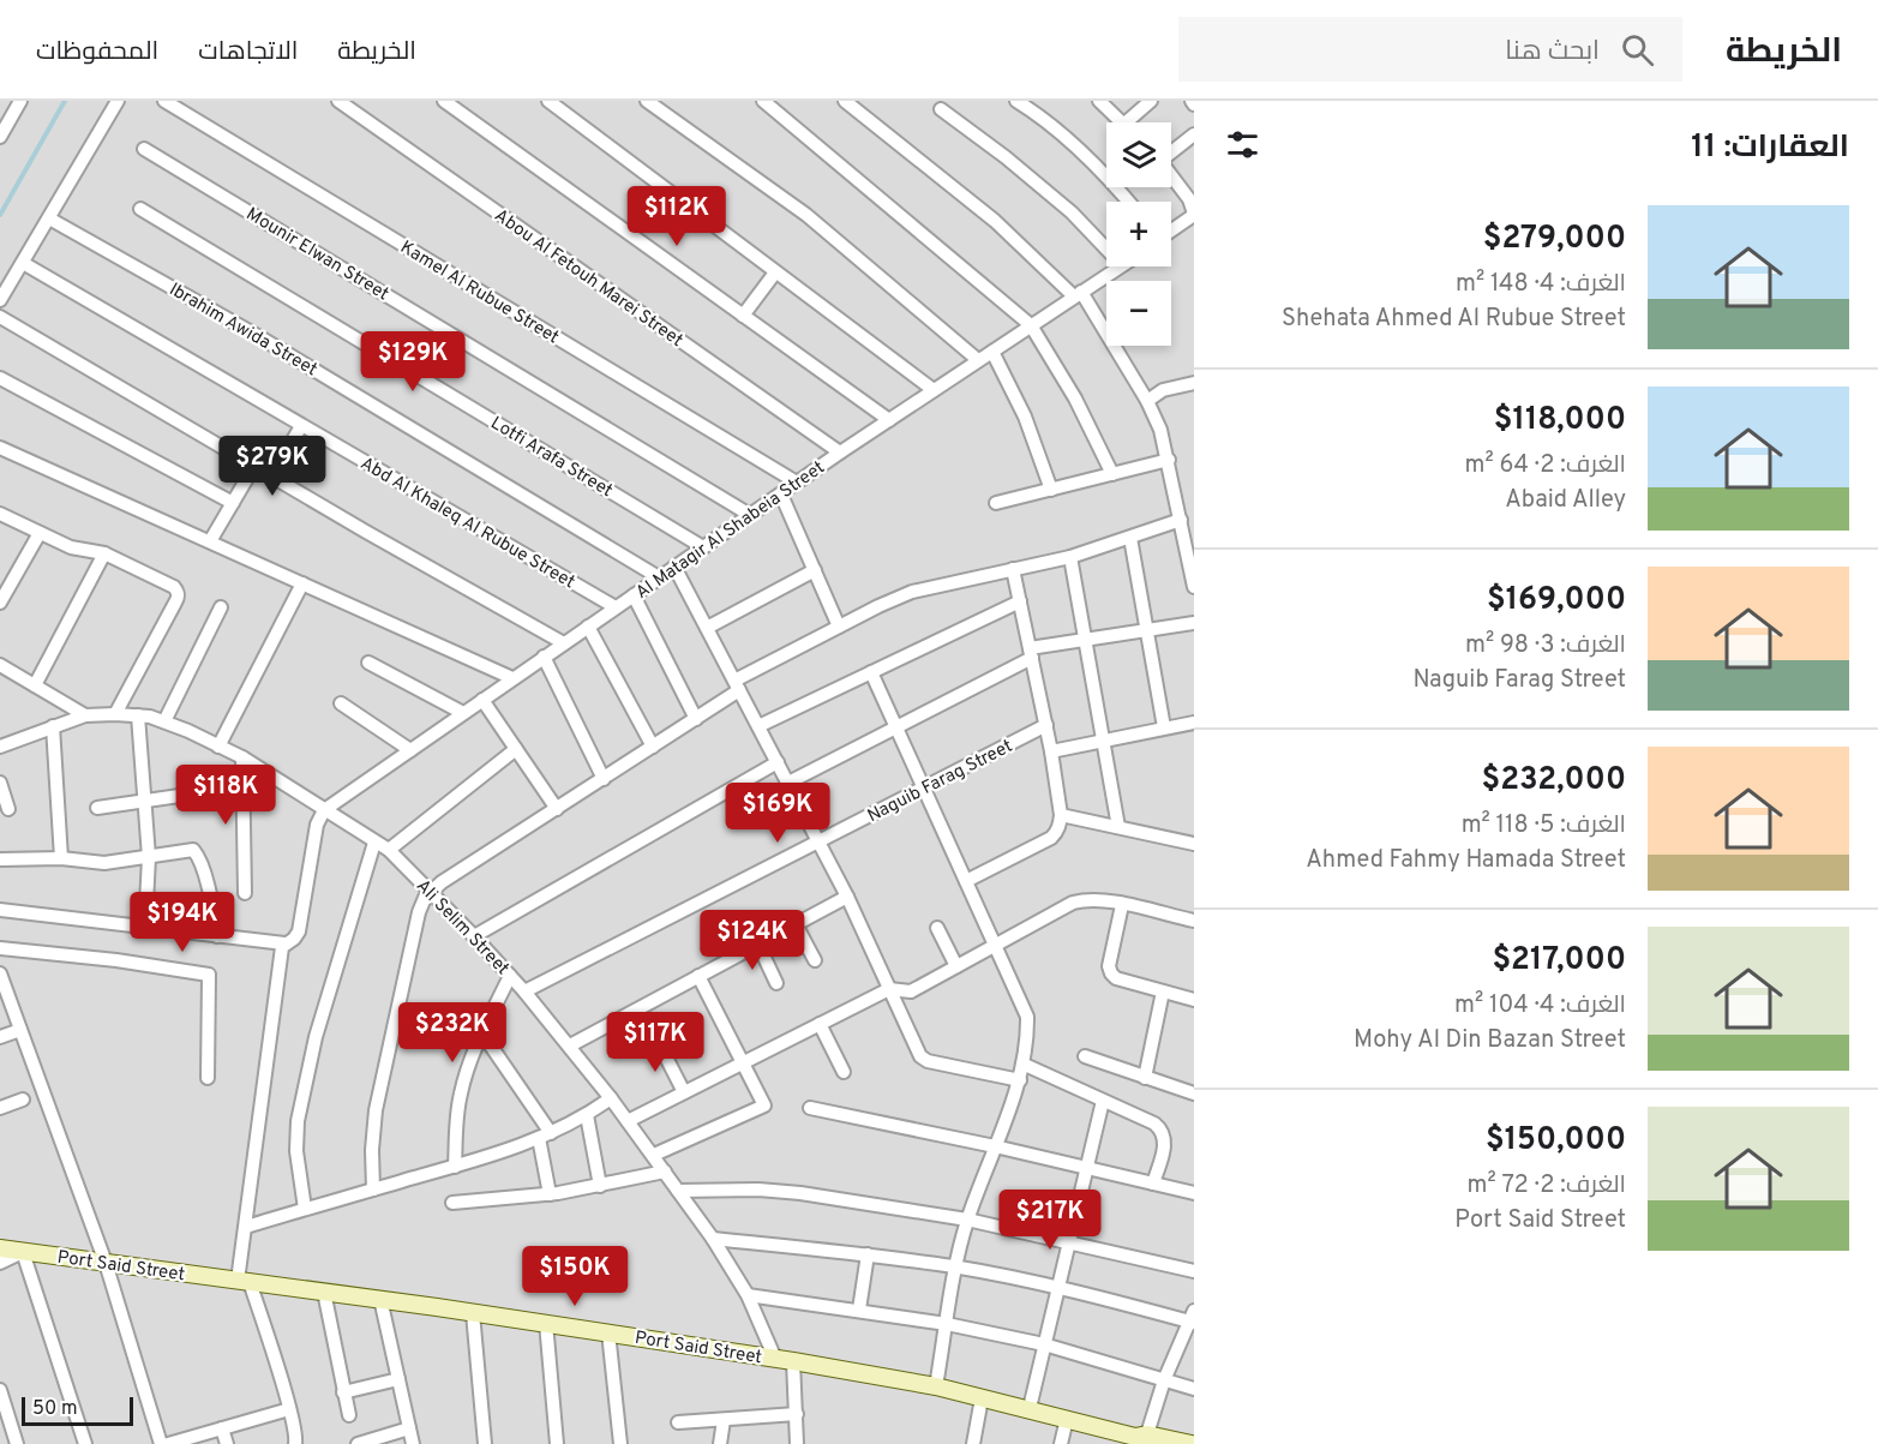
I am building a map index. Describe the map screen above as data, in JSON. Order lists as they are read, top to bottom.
{
  "streets": {
    "street": [
      "Mounir Elwan Street",
      "Abou Al Fetouh Marei Street",
      "Kamel Al Rubue Street",
      "Ibrahim Awida Street",
      "Lotfi Arafa Street",
      "Abd Al Khaleq Al Rubue Street",
      "Al Matagir Al Shabeia Street",
      "Naguib Farag Street",
      "Ali Selim Street",
      "Port Said Street"
    ]
  },
  "crossings": [
    ["Mounir Elwan Street", "Al Matagir Al Shabeia Street"],
    ["Abou Al Fetouh Marei Street", "Al Matagir Al Shabeia Street"],
    ["Kamel Al Rubue Street", "Al Matagir Al Shabeia Street"],
    ["Ibrahim Awida Street", "Al Matagir Al Shabeia Street"],
    ["Lotfi Arafa Street", "Al Matagir Al Shabeia Street"],
    ["Abd Al Khaleq Al Rubue Street", "Al Matagir Al Shabeia Street"],
    ["Al Matagir Al Shabeia Street", "Ali Selim Street"],
    ["Naguib Farag Street", "Ali Selim Street"],
    ["Ali Selim Street", "Port Said Street"]
  ],
  "scale_bar": "50 m",
  "page": {
    "header": "الخريطة",
    "search": "ابحث هنا",
    "nav": ["الخريطة", "الاتجاهات", "المحفوظات"],
    "heading": "العقارات: 11",
    "map_buttons": ["+", "−"],
    "price": [
      "$112K",
      "$129K",
      "$279K",
      "$118K",
      "$169K",
      "$194K",
      "$124K",
      "$232K",
      "$117K",
      "$217K",
      "$150K"
    ],
    "list": [
      {
        "name": "$279,000",
        "note": "الغرف: 4 · 148 m² · Shehata Ahmed Al Rubue Street"
      },
      {
        "name": "$118,000",
        "note": "الغرف: 2 · 64 m² · Abaid Alley"
      },
      {
        "name": "$169,000",
        "note": "الغرف: 3 · 98 m² · Naguib Farag Street"
      },
      {
        "name": "$232,000",
        "note": "الغرف: 5 · 118 m² · Ahmed Fahmy Hamada Street"
      },
      {
        "name": "$217,000",
        "note": "الغرف: 4 · 104 m² · Mohy Al Din Bazan Street"
      },
      {
        "name": "$150,000",
        "note": "الغرف: 2 · 72 m² · Port Said Street"
      }
    ],
    "scale": "50 m"
  }
}
